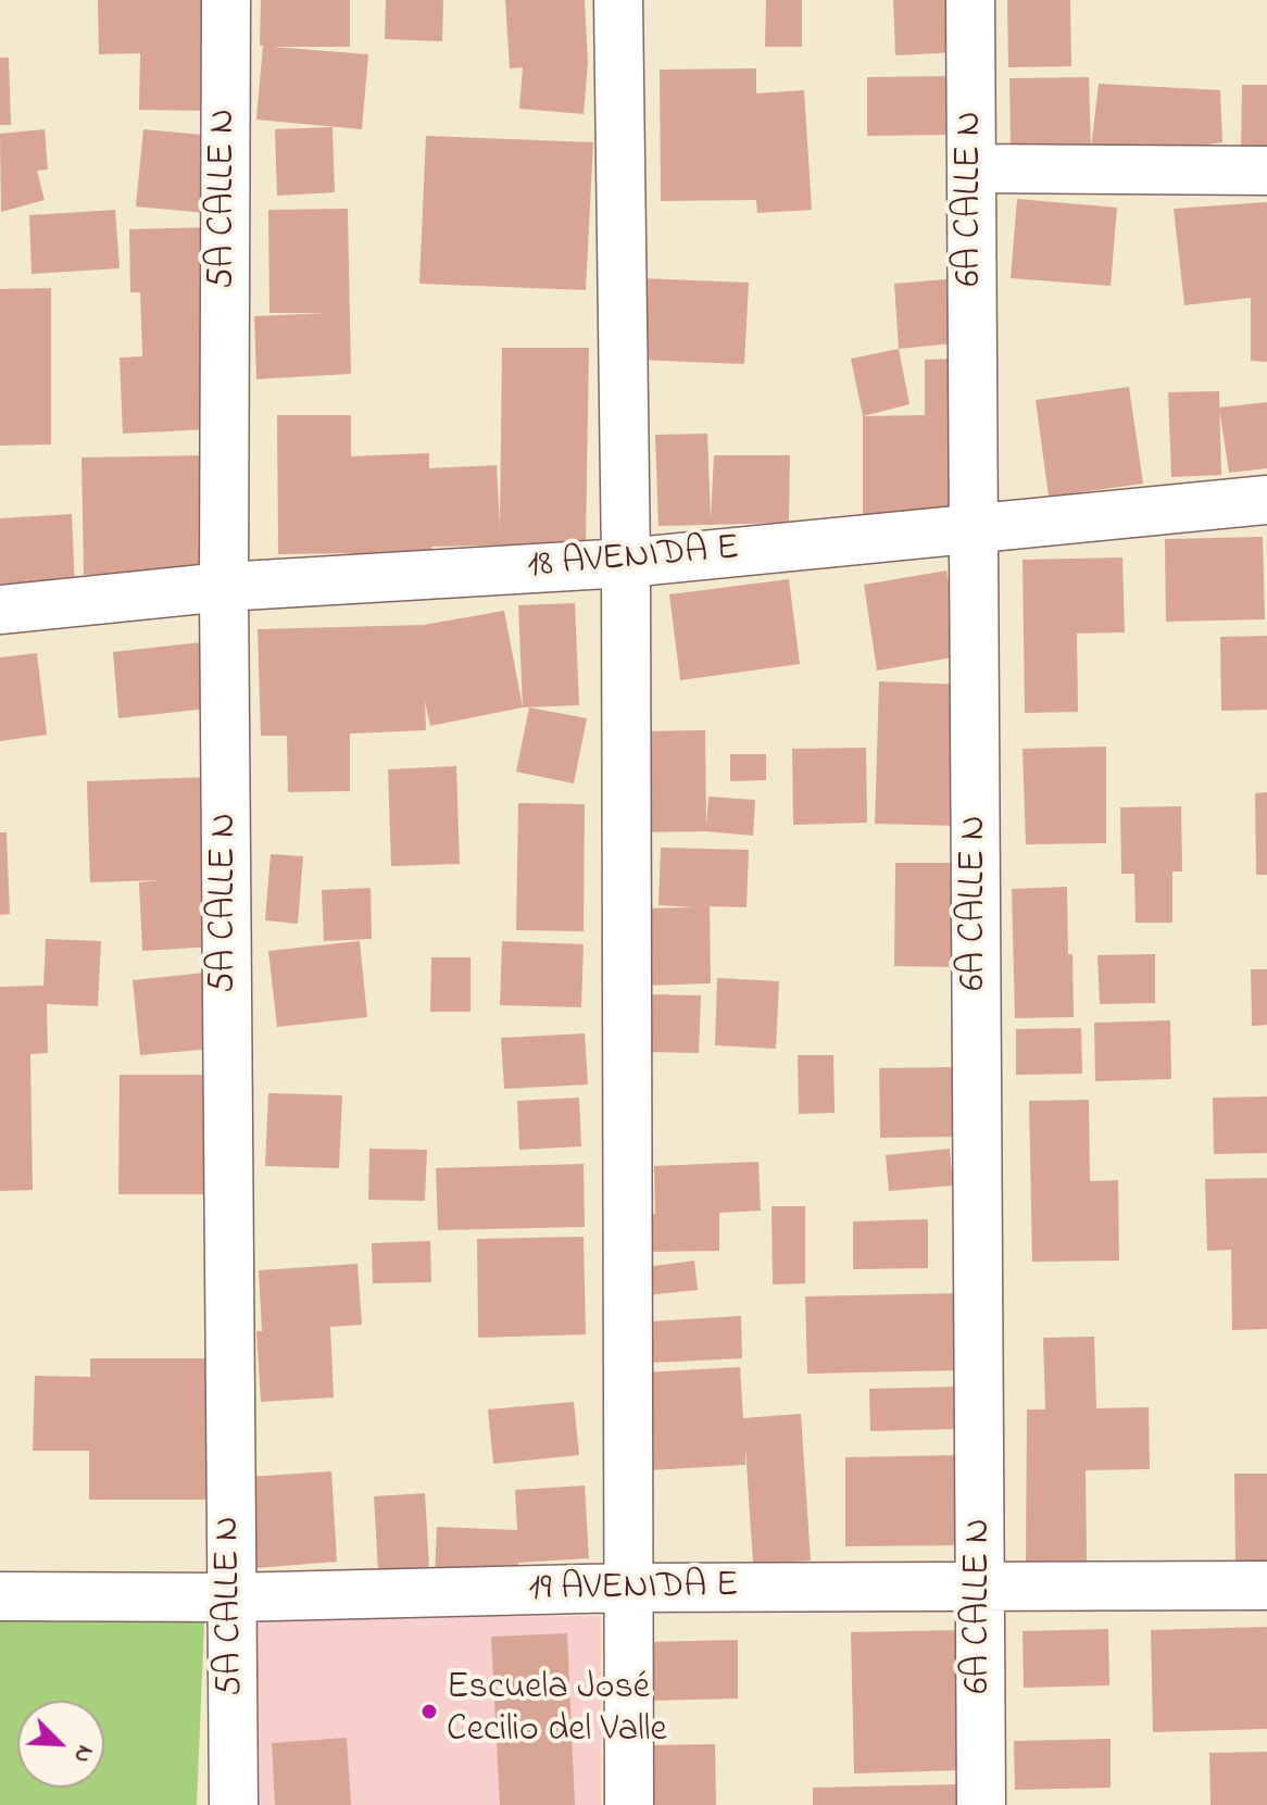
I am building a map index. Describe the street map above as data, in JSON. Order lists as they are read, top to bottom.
{
  "streets": {
    "street": [
      "5A CALLE N",
      "6A CALLE N",
      "18 AVENIDA E",
      "19 AVENIDA E"
    ]
  },
  "crossings": [
    ["5A CALLE N", "18 AVENIDA E"],
    ["5A CALLE N", "19 AVENIDA E"],
    ["6A CALLE N", "18 AVENIDA E"],
    ["6A CALLE N", "19 AVENIDA E"]
  ],
  "places": ["Escuela José Cecilio del Valle"],
  "north": "bottom right"
}
